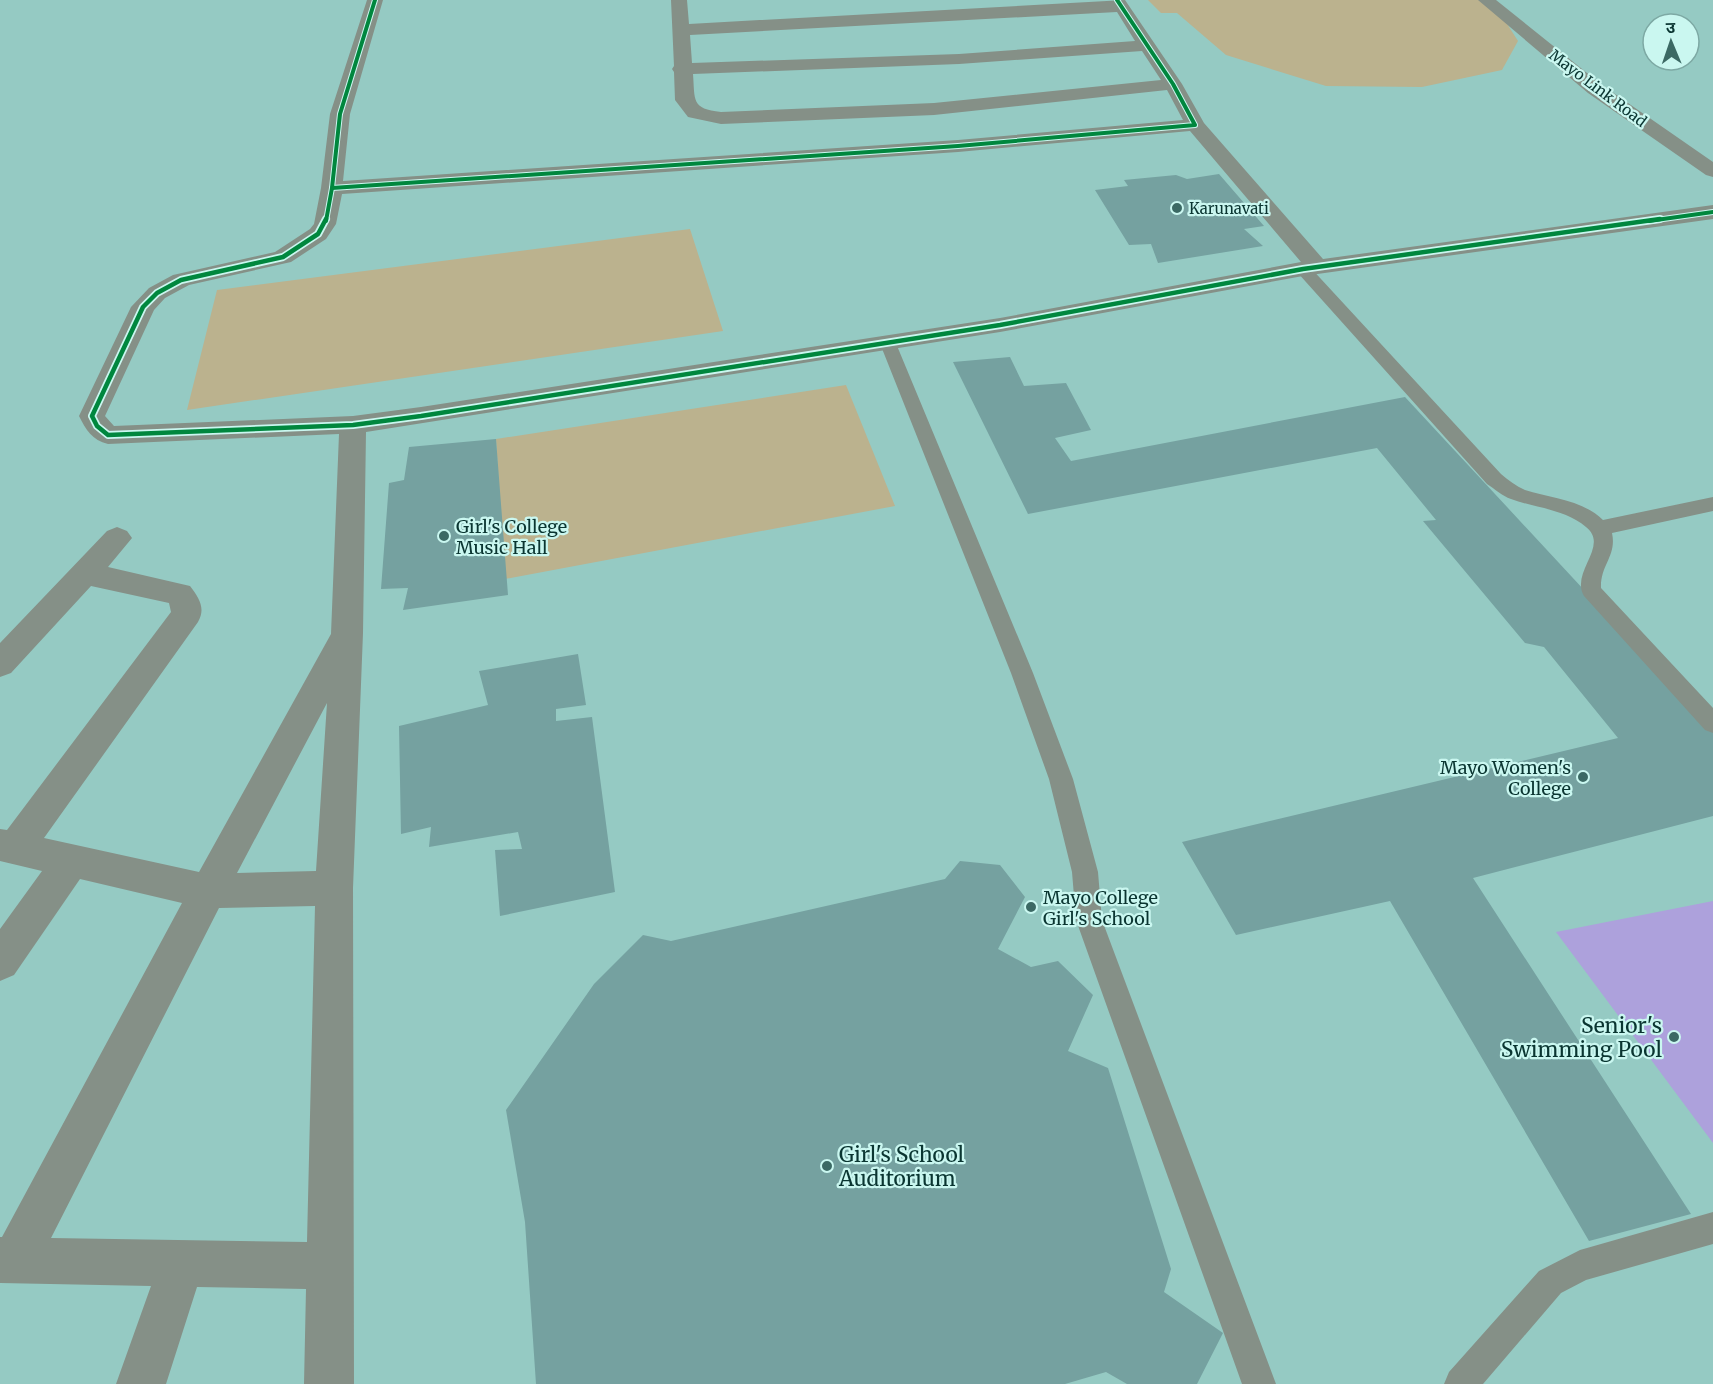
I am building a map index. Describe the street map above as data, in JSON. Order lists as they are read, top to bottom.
{
  "streets": {
    "street": ["Mayo Link Road"]
  },
  "places": [
    "Karunavati",
    "Girl's College Music Hall",
    "Mayo Women's College",
    "Mayo College Girl's School",
    "Senior's Swimming Pool",
    "Girl's School Auditorium"
  ],
  "north": "top"
}
